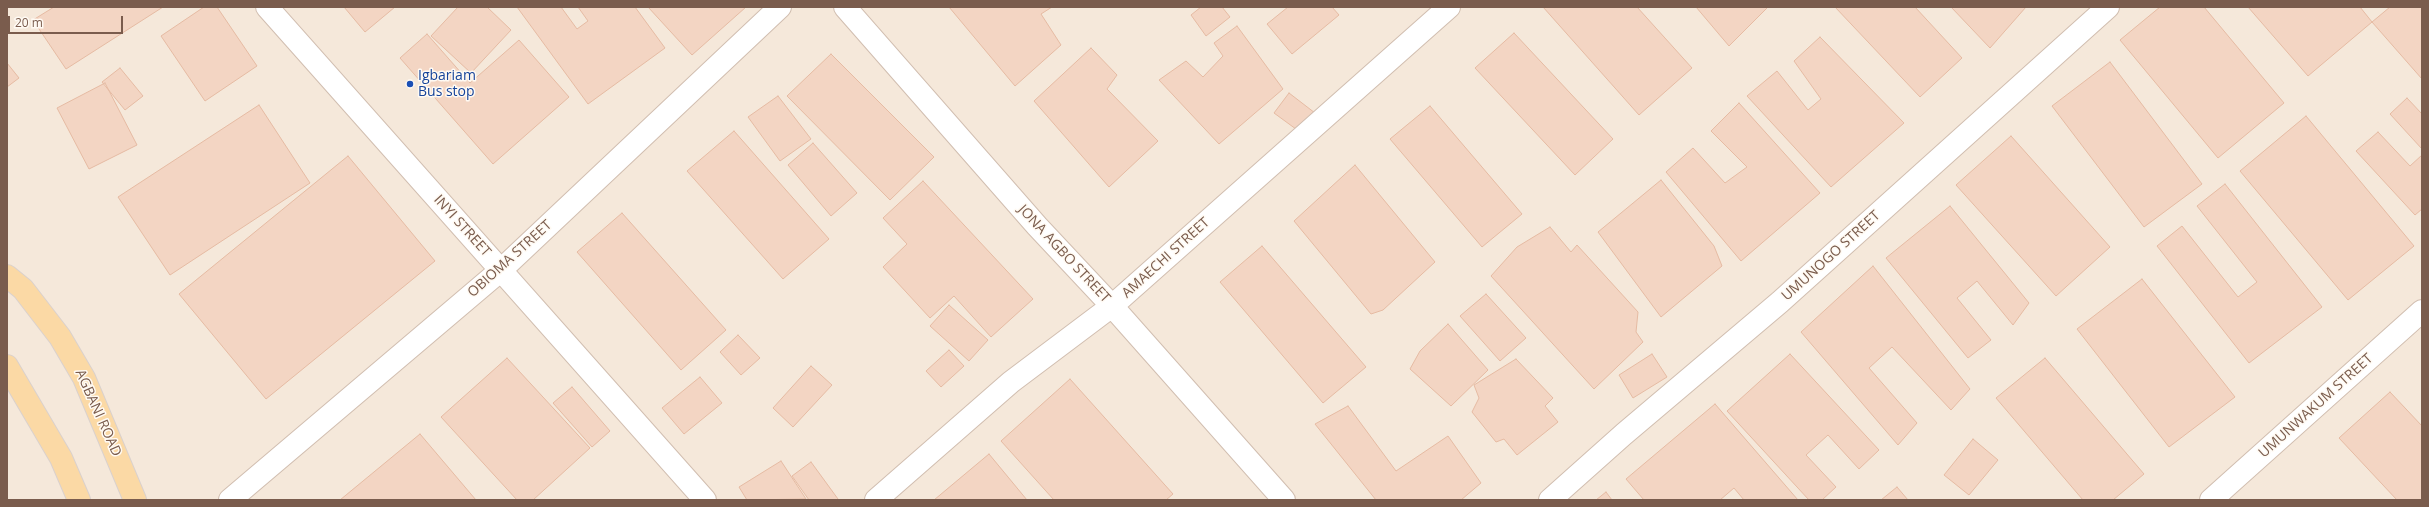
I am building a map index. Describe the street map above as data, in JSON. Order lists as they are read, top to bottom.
{
  "streets": {
    "main road": ["AGBANI ROAD"],
    "street": [
      "INYI STREET",
      "JONA AGBO STREET",
      "UMUNOGO STREET",
      "AMAECHI STREET",
      "OBIOMA STREET",
      "UMUNWAKUM STREET"
    ]
  },
  "crossings": [
    ["INYI STREET", "OBIOMA STREET"],
    ["JONA AGBO STREET", "AMAECHI STREET"]
  ],
  "places": ["Igbariam Bus stop"],
  "scale_bar": "20 m"
}
